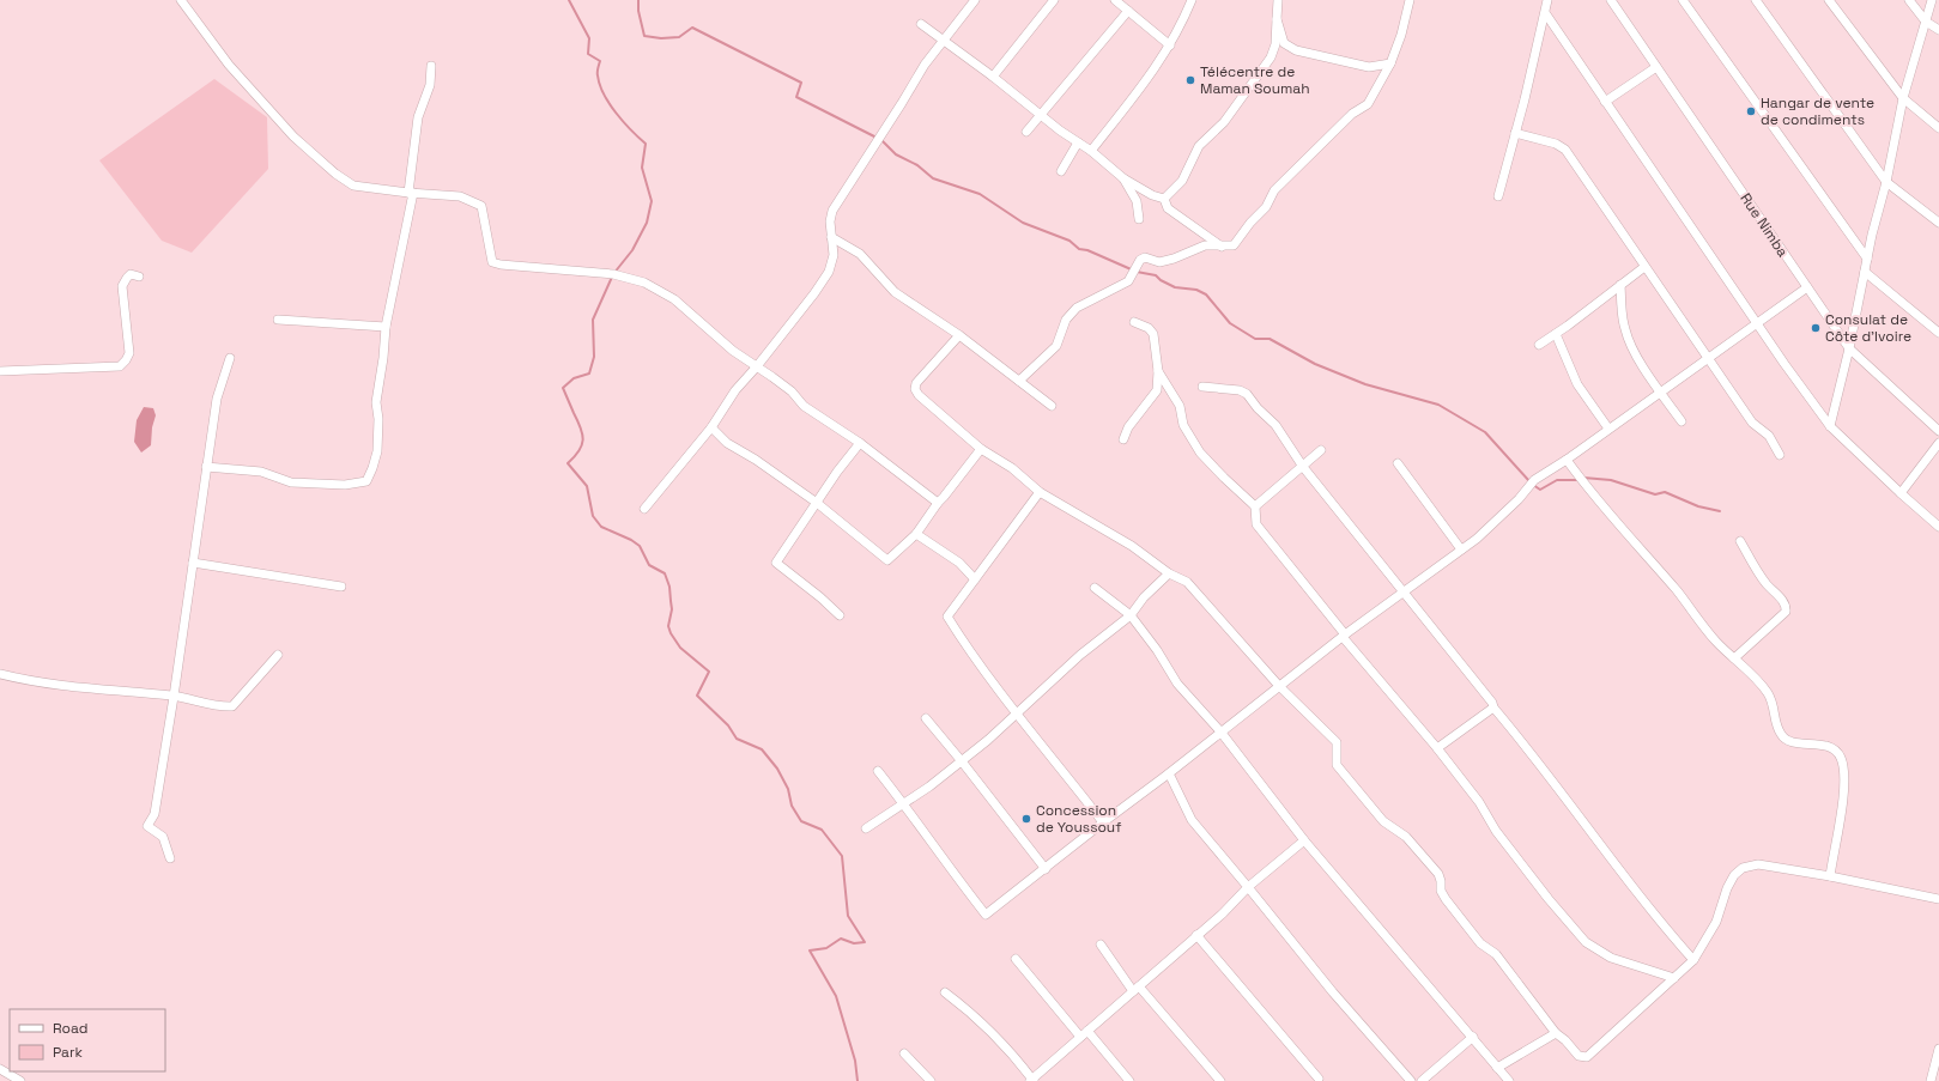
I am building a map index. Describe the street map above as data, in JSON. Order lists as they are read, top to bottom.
{
  "streets": {
    "street": ["Rue Nimba"]
  },
  "places": [
    "Télécentre de Maman Soumah",
    "Hangar de vente de condiments",
    "Consulat de Côte d'Ivoire",
    "Concession de Youssouf"
  ],
  "legend": ["Road", "Park"]
}
